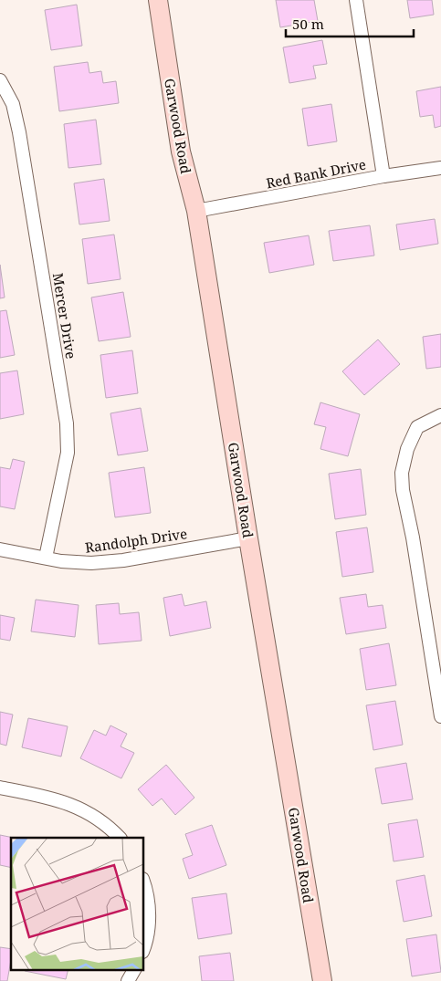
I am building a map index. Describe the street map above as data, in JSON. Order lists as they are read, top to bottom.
{
  "streets": {
    "street": [
      "Garwood Road",
      "Red Bank Drive",
      "Mercer Drive",
      "Randolph Drive"
    ]
  },
  "crossings": [
    ["Garwood Road", "Red Bank Drive"],
    ["Garwood Road", "Randolph Drive"],
    ["Mercer Drive", "Randolph Drive"]
  ],
  "scale_bar": "50 m"
}
